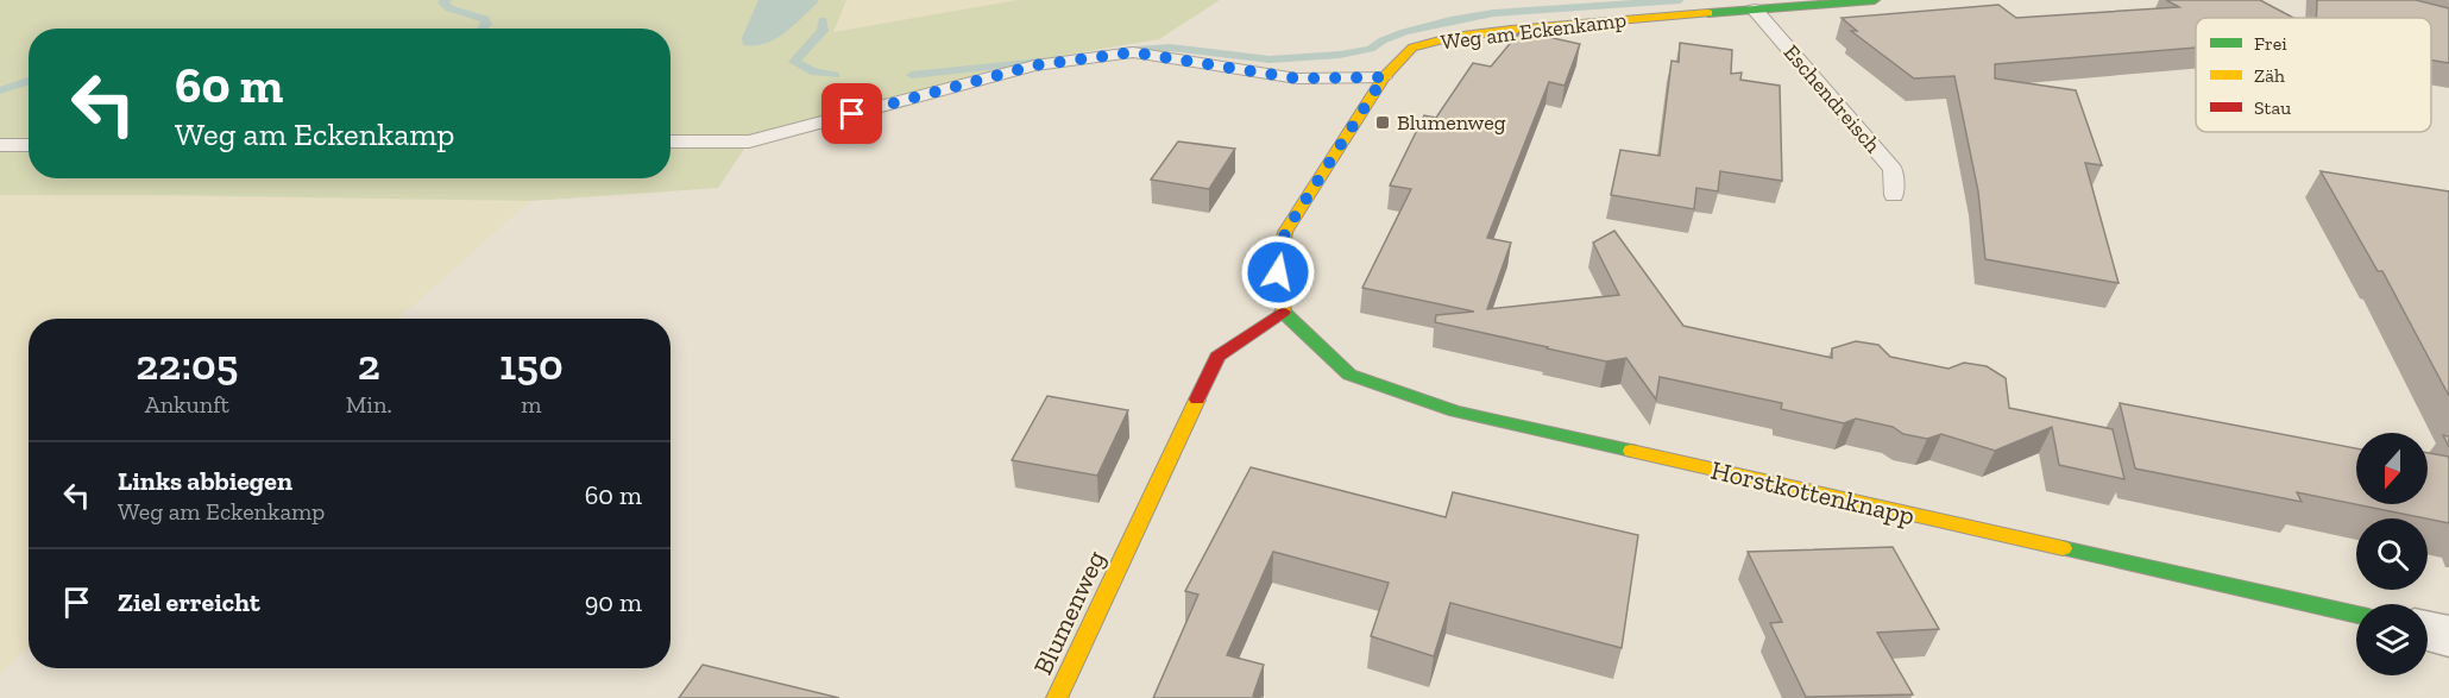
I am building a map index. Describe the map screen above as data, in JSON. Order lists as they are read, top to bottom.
{
  "streets": {
    "street": ["Weg am Eckenkamp", "Horstkottenknapp", "Blumenweg"],
    "lane": ["Eschendreisch"]
  },
  "crossings": [
    ["Weg am Eckenkamp", "Eschendreisch"],
    ["Horstkottenknapp", "Blumenweg"]
  ],
  "places": {
    "transit": ["Blumenweg"]
  },
  "legend": ["Frei", "Zäh", "Stau"],
  "north": "bottom",
  "page": {
    "turn": ["60 m", "Weg am Eckenkamp"],
    "eta": [
      "22:05",
      "Ankunft",
      "2",
      "Min.",
      "150",
      "m"
    ],
    "list": [
      {
        "name": "Links abbiegen",
        "note": "Weg am Eckenkamp",
        "value": "60 m"
      },
      {
        "name": "Ziel erreicht",
        "value": "90 m"
      }
    ]
  }
}
